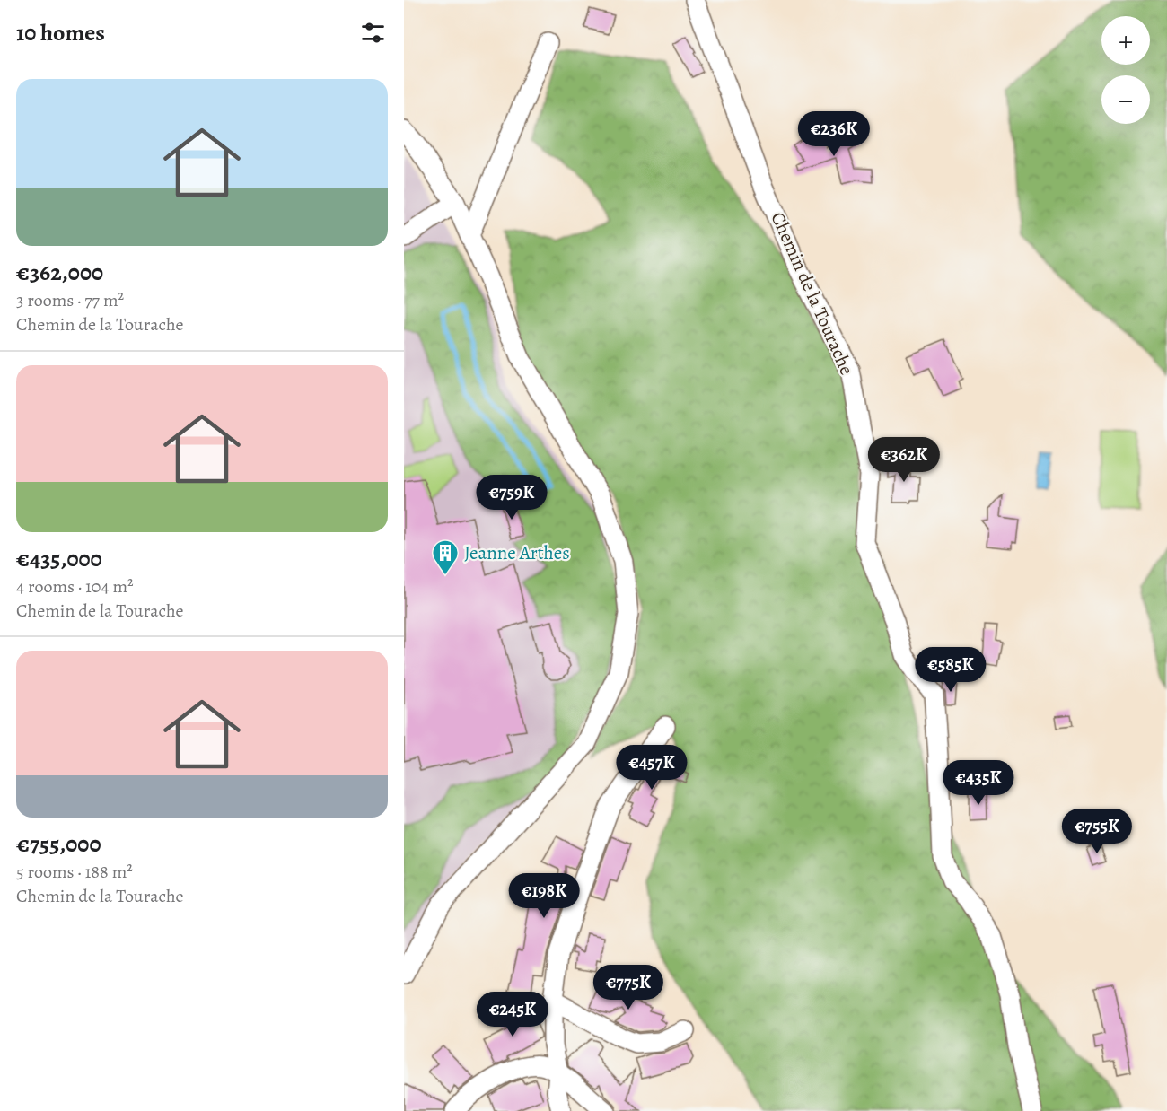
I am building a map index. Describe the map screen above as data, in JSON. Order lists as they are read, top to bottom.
{
  "streets": {
    "street": ["Chemin de la Tourache"]
  },
  "places": {
    "building": ["Jeanne Arthes"]
  },
  "page": {
    "heading": "10 homes",
    "map_buttons": ["+", "−"],
    "list": [
      {
        "name": "€362,000",
        "note": "3 rooms · 77 m² · Chemin de la Tourache"
      },
      {
        "name": "€435,000",
        "note": "4 rooms · 104 m² · Chemin de la Tourache"
      },
      {
        "name": "€755,000",
        "note": "5 rooms · 188 m² · Chemin de la Tourache"
      }
    ],
    "price": [
      "€236K",
      "€362K",
      "€759K",
      "€585K",
      "€457K",
      "€435K",
      "€755K",
      "€198K",
      "€775K",
      "€245K"
    ]
  }
}
